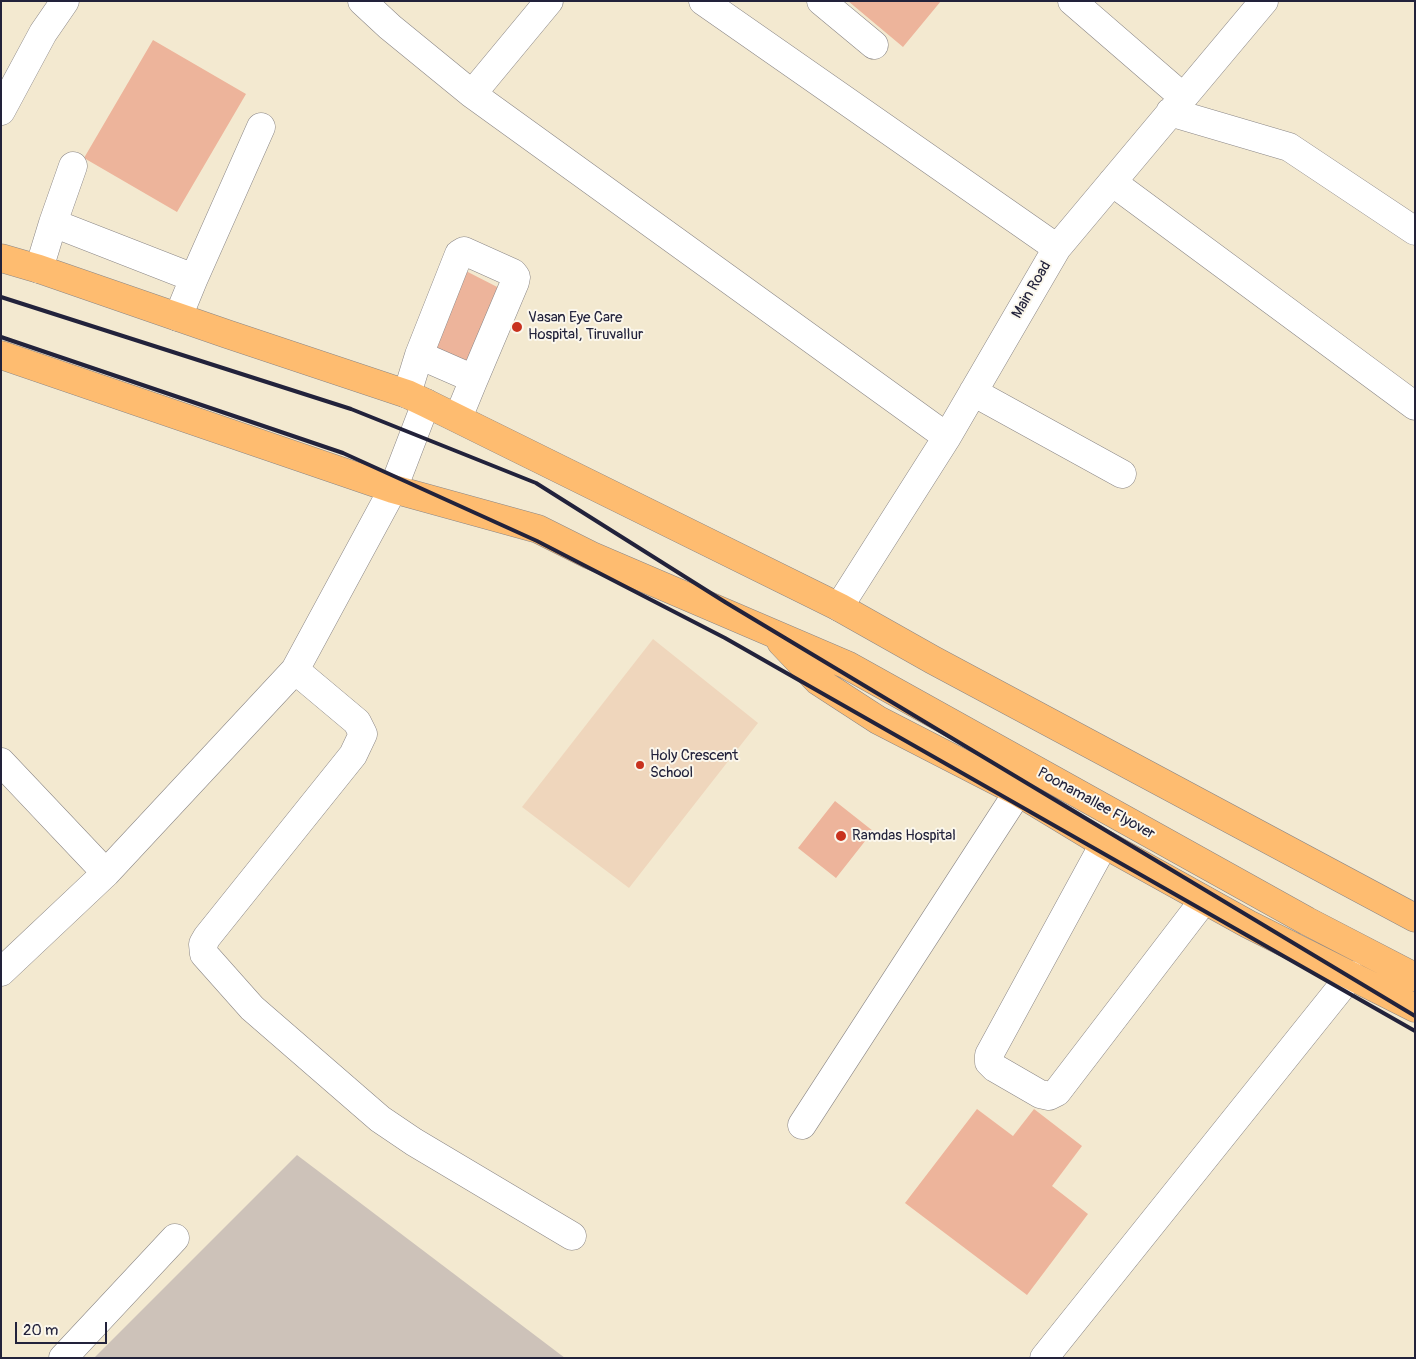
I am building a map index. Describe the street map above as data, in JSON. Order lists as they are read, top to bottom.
{
  "streets": {
    "main road": ["Poonamallee Flyover"],
    "street": ["Main Road"]
  },
  "places": ["Vasan Eye Care Hospital, Tiruvallur", "Holy Crescent School", "Ramdas Hospital"],
  "scale_bar": "20 m"
}
